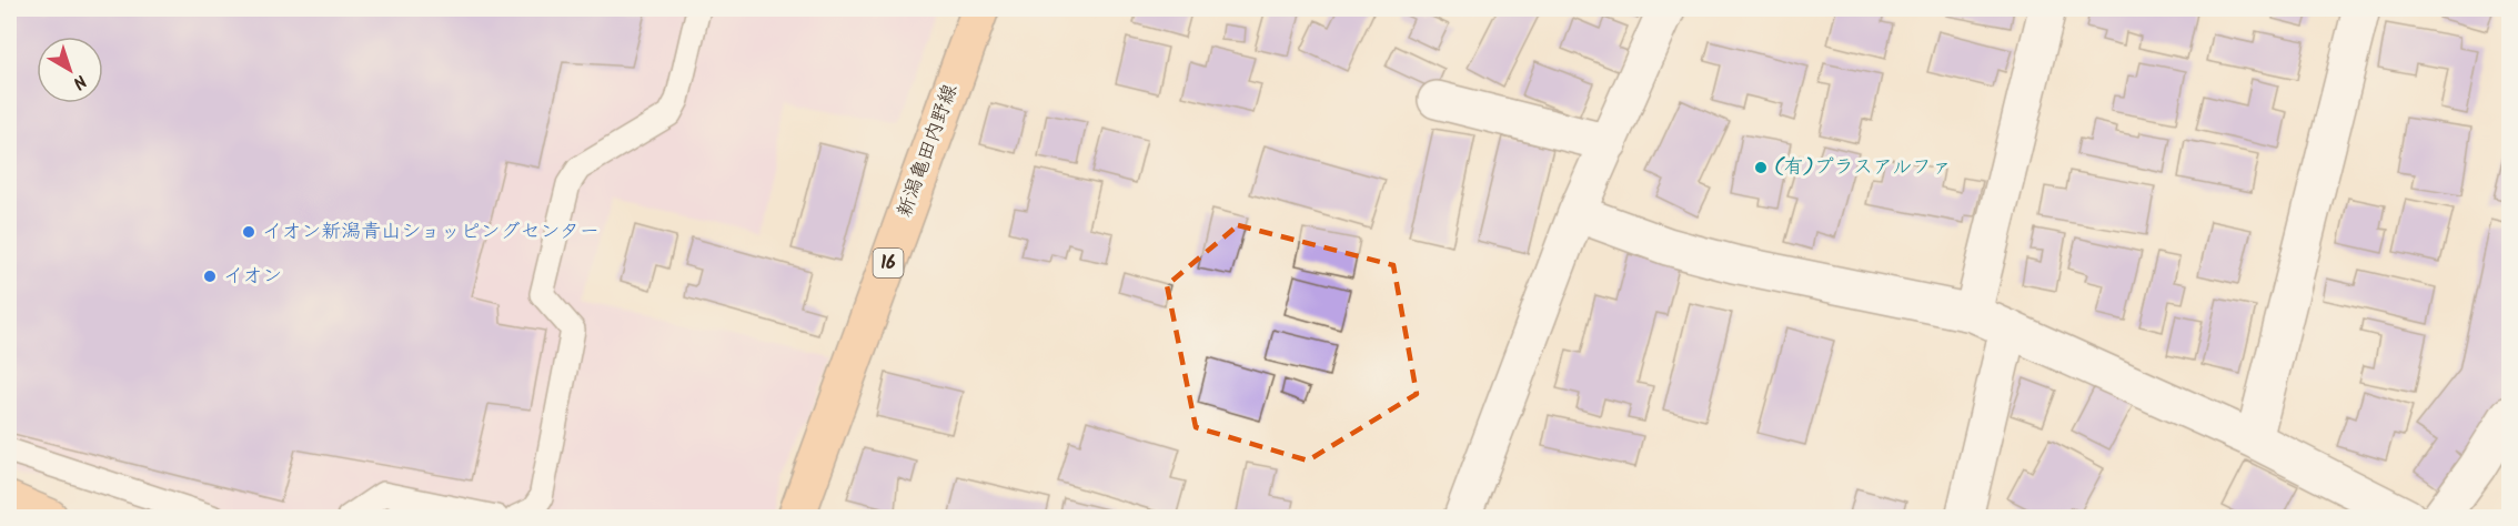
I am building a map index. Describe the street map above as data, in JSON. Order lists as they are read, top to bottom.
{
  "streets": {
    "main road": ["新潟亀田内野線", "16"]
  },
  "places": ["(有)プラスアルファ", "イオン新潟青山ショッピングセンター", "イオン"],
  "north": "bottom right"
}
